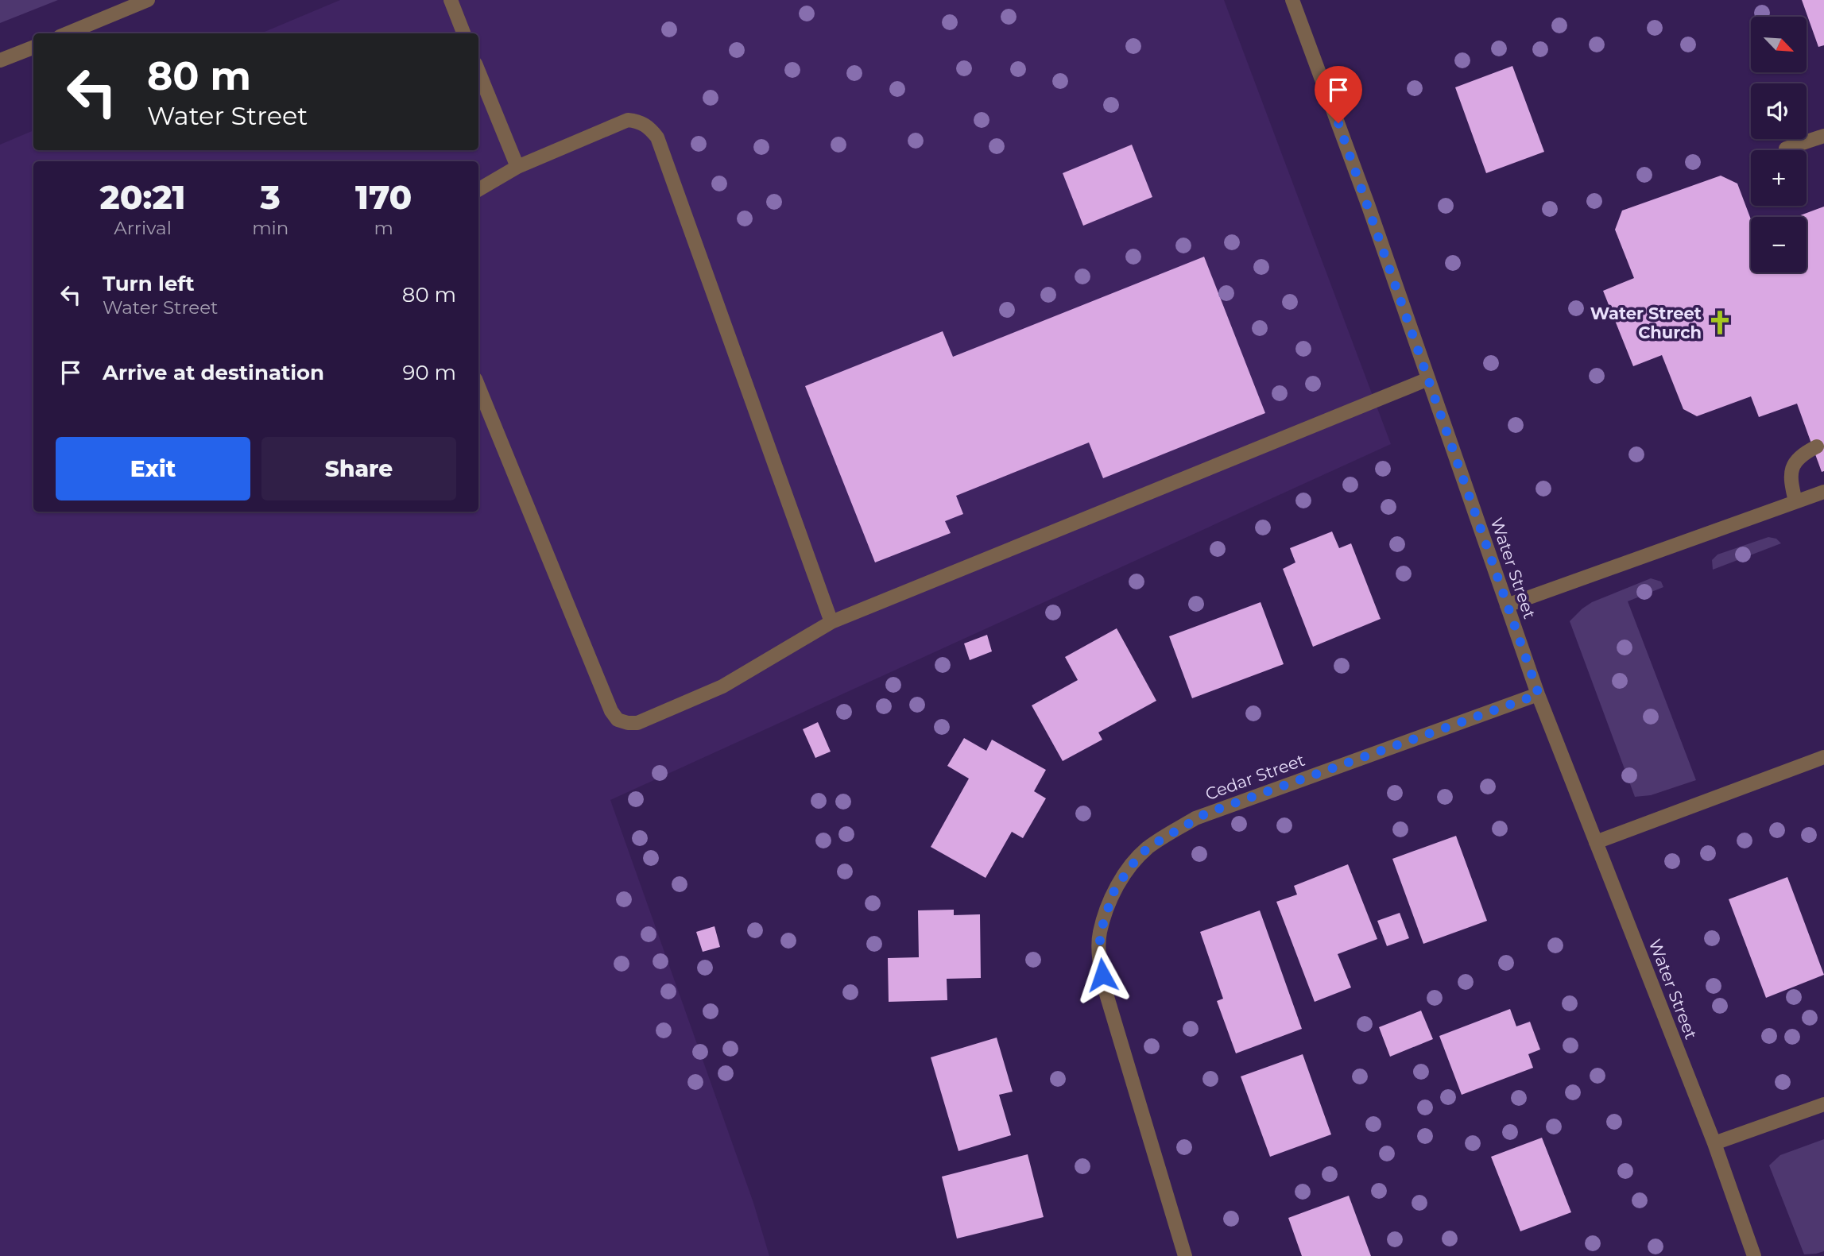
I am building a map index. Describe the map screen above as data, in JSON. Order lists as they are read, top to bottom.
{
  "streets": {
    "street": ["Water Street", "Cedar Street"]
  },
  "crossings": [
    ["Water Street", "Cedar Street"]
  ],
  "places": {
    "church": ["Water Street Church"]
  },
  "north": "bottom right",
  "page": {
    "map_buttons": ["+", "−"],
    "turn": ["80 m", "Water Street"],
    "eta": [
      "20:21",
      "Arrival",
      "3",
      "min",
      "170",
      "m"
    ],
    "list": [
      {
        "name": "Turn left",
        "note": "Water Street",
        "value": "80 m"
      },
      {
        "name": "Arrive at destination",
        "value": "90 m"
      }
    ],
    "buttons": ["Exit", "Share"]
  }
}
